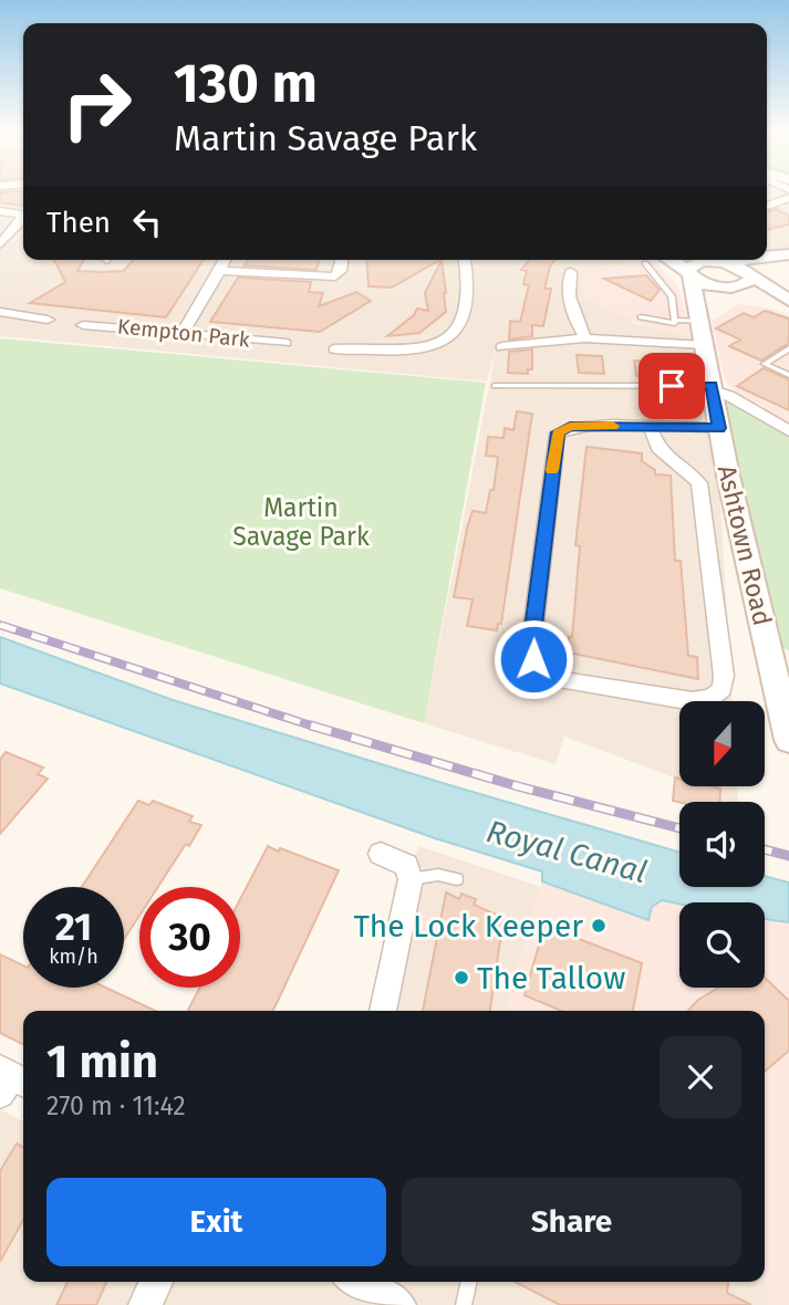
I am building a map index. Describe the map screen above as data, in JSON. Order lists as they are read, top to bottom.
{
  "streets": {
    "street": ["Kempton Park", "Ashtown Road"]
  },
  "water": ["Royal Canal"],
  "parks": ["Martin Savage Park"],
  "places": ["The Lock Keeper", "The Tallow"],
  "north": "bottom",
  "page": {
    "turn": ["130 m", "Martin Savage Park"],
    "then": "Then",
    "speed": "21 km/h",
    "limit": "30",
    "heading": ["1 min", "270 m · 11:42"],
    "buttons": ["Exit", "Share"]
  }
}
